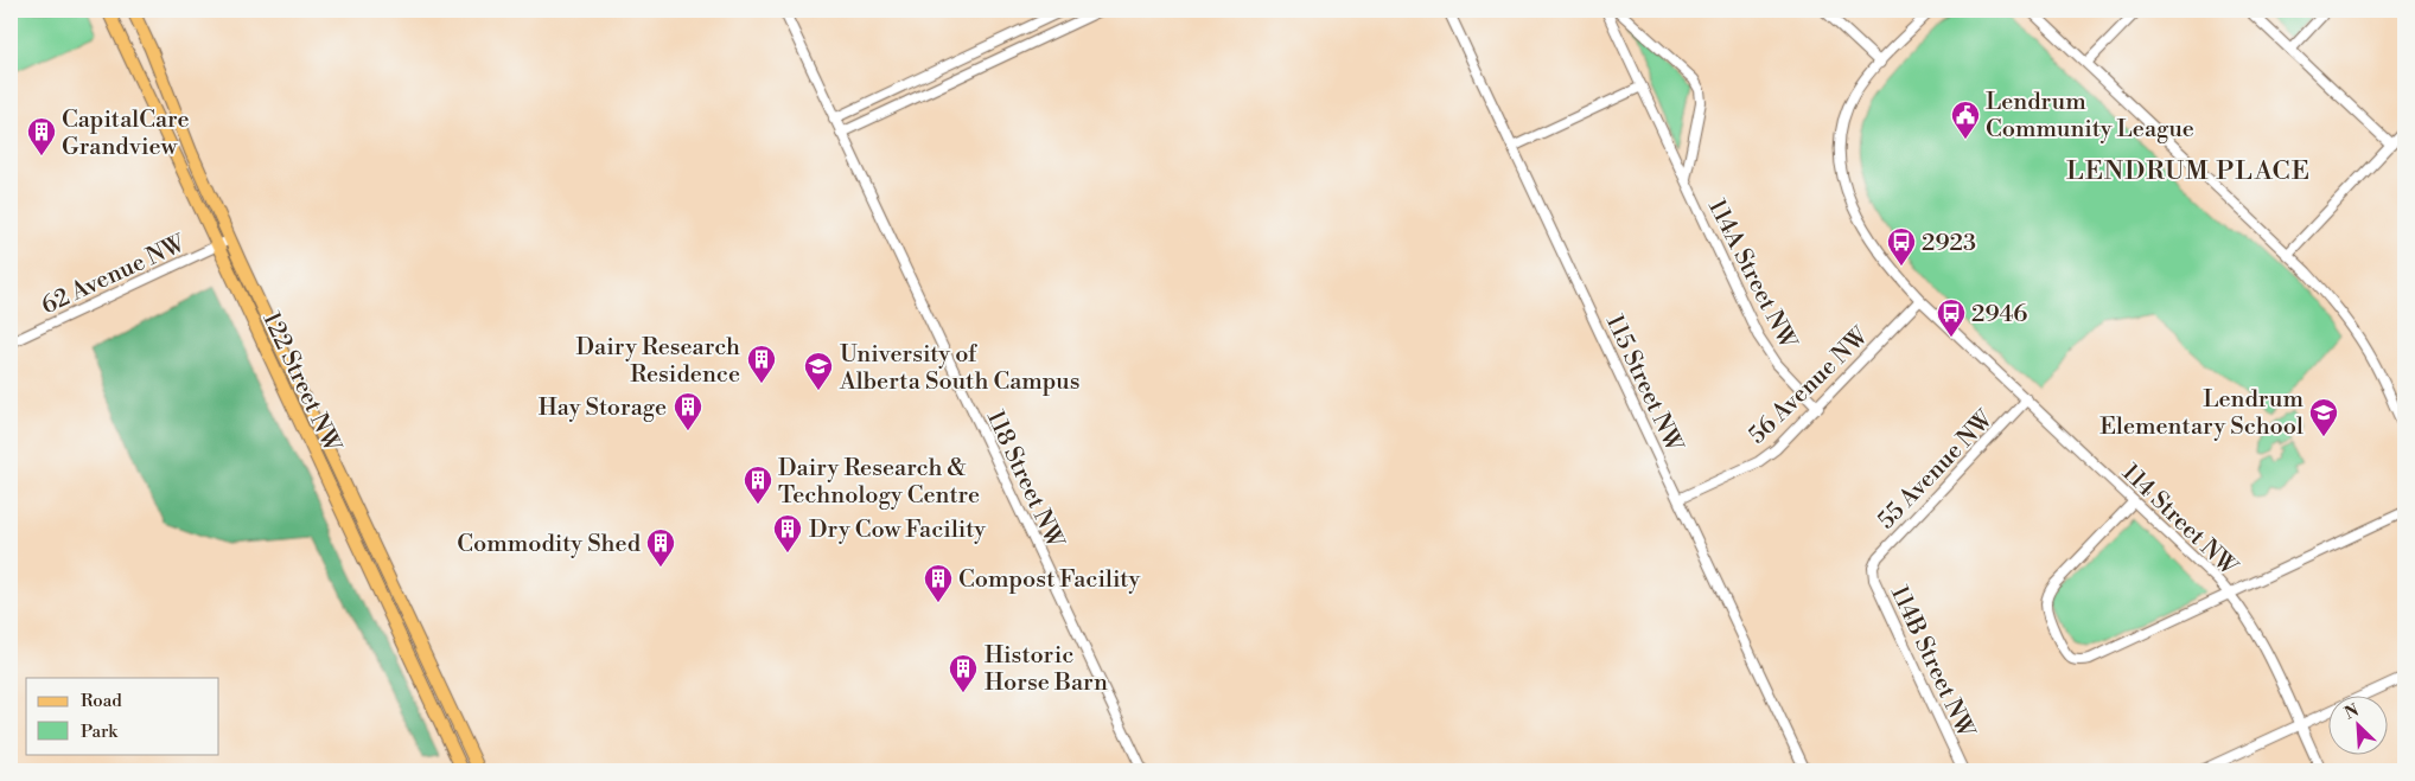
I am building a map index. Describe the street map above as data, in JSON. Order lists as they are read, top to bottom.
{
  "streets": {
    "main road": ["122 Street NW"],
    "street": [
      "62 Avenue NW",
      "114A Street NW",
      "115 Street NW",
      "56 Avenue NW",
      "55 Avenue NW",
      "118 Street NW",
      "114 Street NW",
      "114B Street NW"
    ]
  },
  "crossings": [
    ["62 Avenue NW", "122 Street NW"],
    ["114A Street NW", "56 Avenue NW"],
    ["115 Street NW", "56 Avenue NW"],
    ["56 Avenue NW", "114 Street NW"],
    ["55 Avenue NW", "114 Street NW"],
    ["55 Avenue NW", "114B Street NW"]
  ],
  "districts": ["LENDRUM PLACE"],
  "places": {
    "public building": ["Lendrum Community League"],
    "building": [
      "CapitalCare Grandview",
      "Dairy Research Residence",
      "Hay Storage",
      "Dairy Research & Technology Centre",
      "Dry Cow Facility",
      "Commodity Shed",
      "Compost Facility",
      "Historic Horse Barn"
    ],
    "bus stop": ["2923", "2946"],
    "school or university": ["University of Alberta South Campus", "Lendrum Elementary School"]
  },
  "legend": ["Road", "Park"],
  "north": "top left"
}
